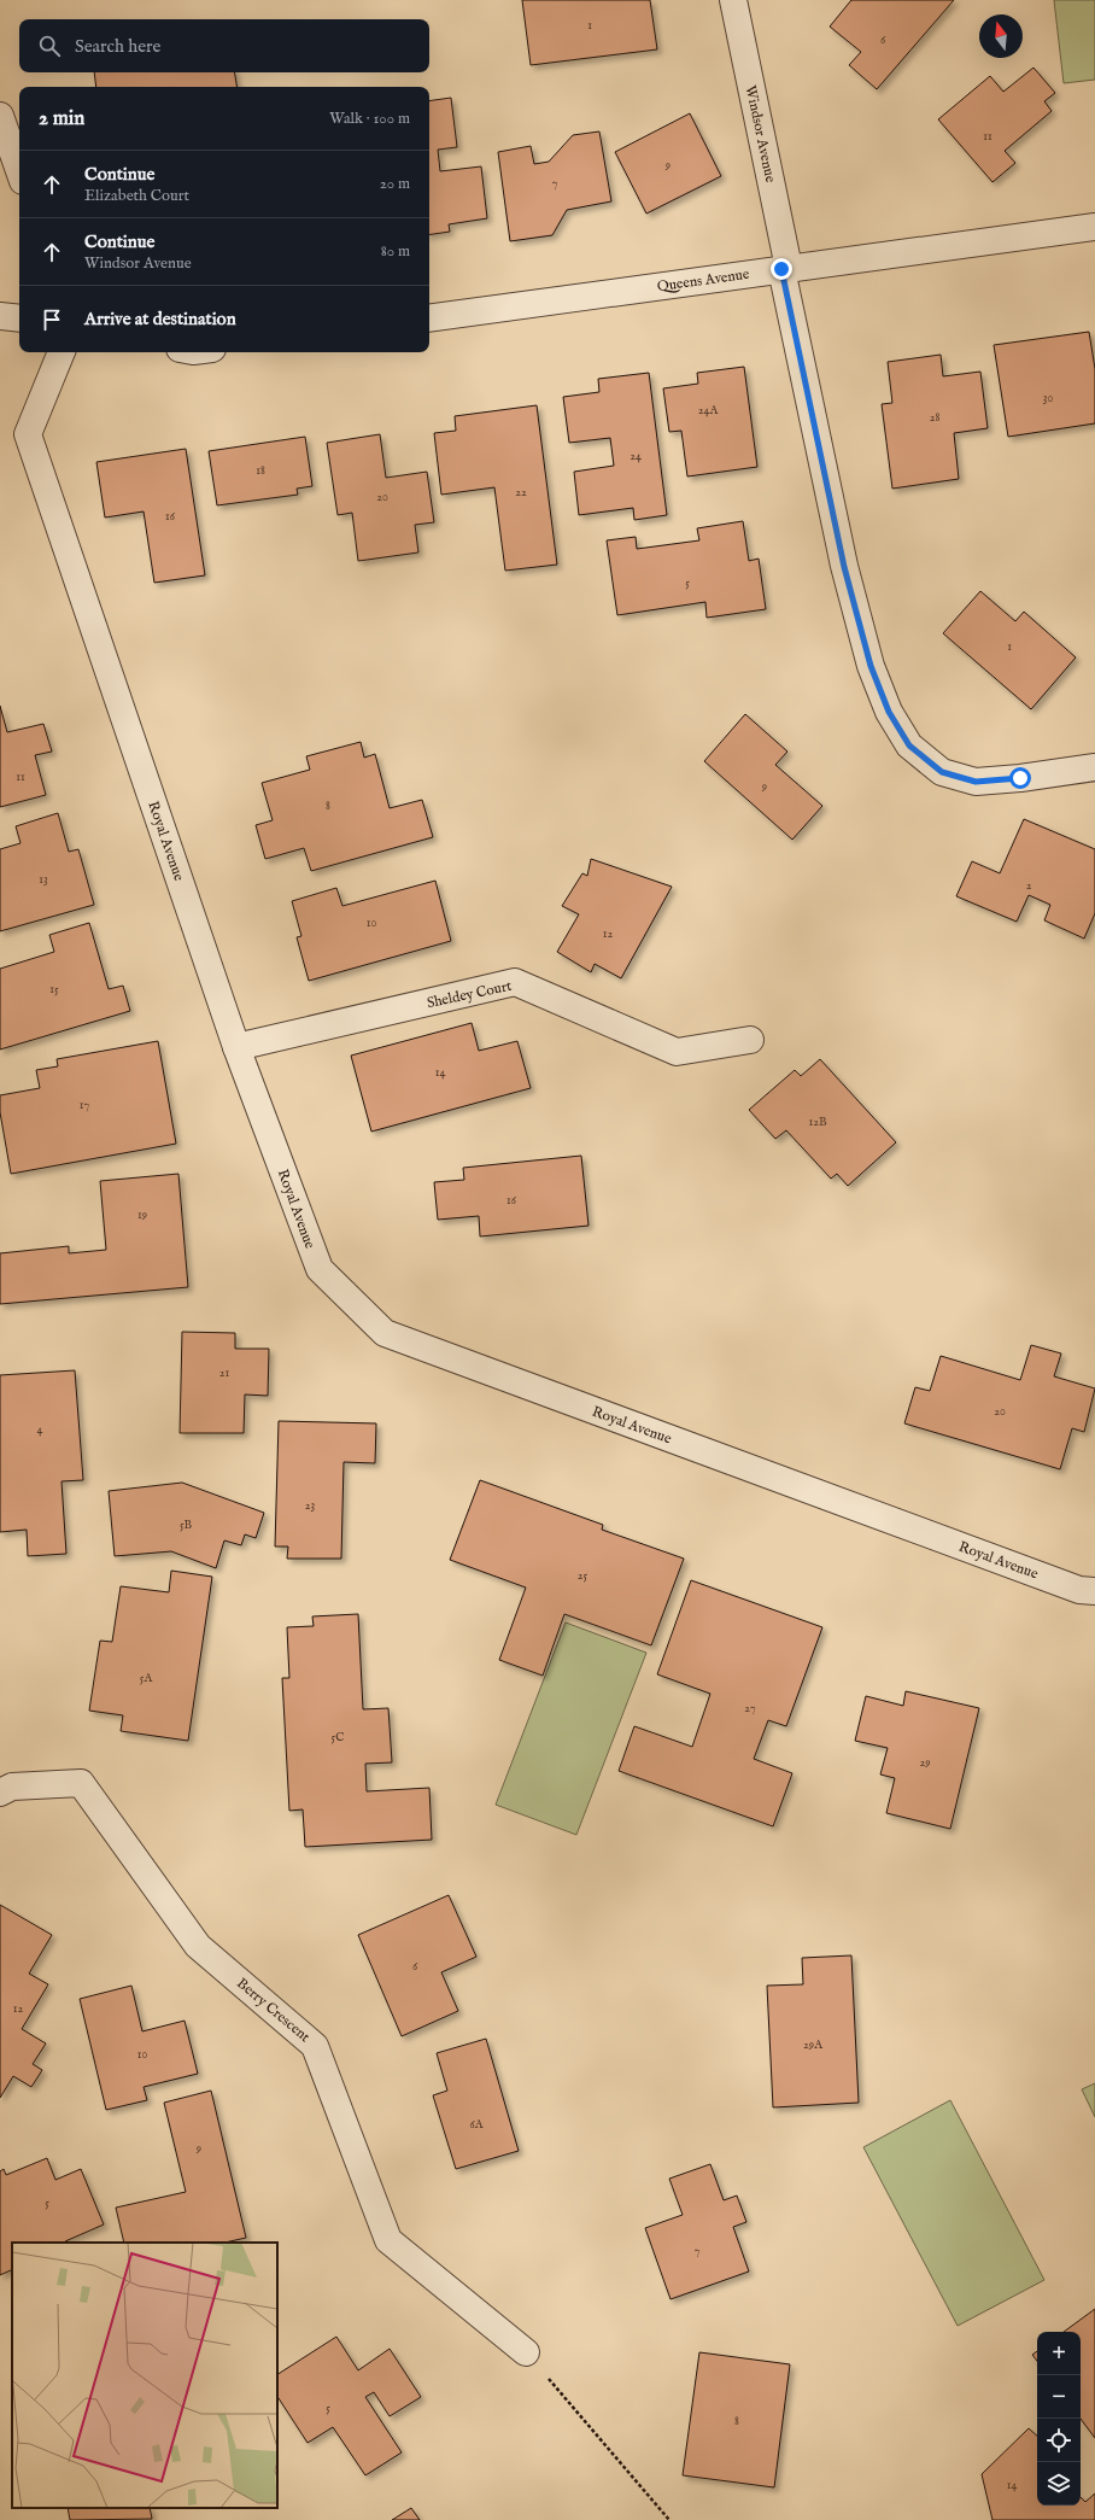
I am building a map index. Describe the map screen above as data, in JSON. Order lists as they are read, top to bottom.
{
  "streets": {
    "street": [
      "Windsor Avenue",
      "Queens Avenue",
      "Royal Avenue",
      "Sheldey Court",
      "Berry Crescent"
    ]
  },
  "crossings": [
    ["Windsor Avenue", "Queens Avenue"],
    ["Royal Avenue", "Sheldey Court"]
  ],
  "house_numbers": [
    "1",
    "6",
    "11",
    "9",
    "7",
    "30",
    "24A",
    "28",
    "24",
    "18",
    "22",
    "20",
    "16",
    "5",
    "1",
    "11",
    "9",
    "8",
    "13",
    "2",
    "10",
    "12",
    "15",
    "14",
    "17",
    "12B",
    "16",
    "19",
    "21",
    "20",
    "4",
    "23",
    "5B",
    "25",
    "5A",
    "27",
    "5C",
    "29",
    "6",
    "12",
    "29A",
    "10",
    "6A",
    "9",
    "5",
    "7",
    "5",
    "8",
    "14"
  ],
  "north": "top",
  "page": {
    "search": "Search here",
    "heading": ["2 min", "Walk · 100 m"],
    "list": [
      ["Continue", "Elizabeth Court", "20 m"],
      ["Continue", "Windsor Avenue", "80 m"],
      "Arrive at destination"
    ],
    "map_buttons": ["+", "−"]
  }
}
